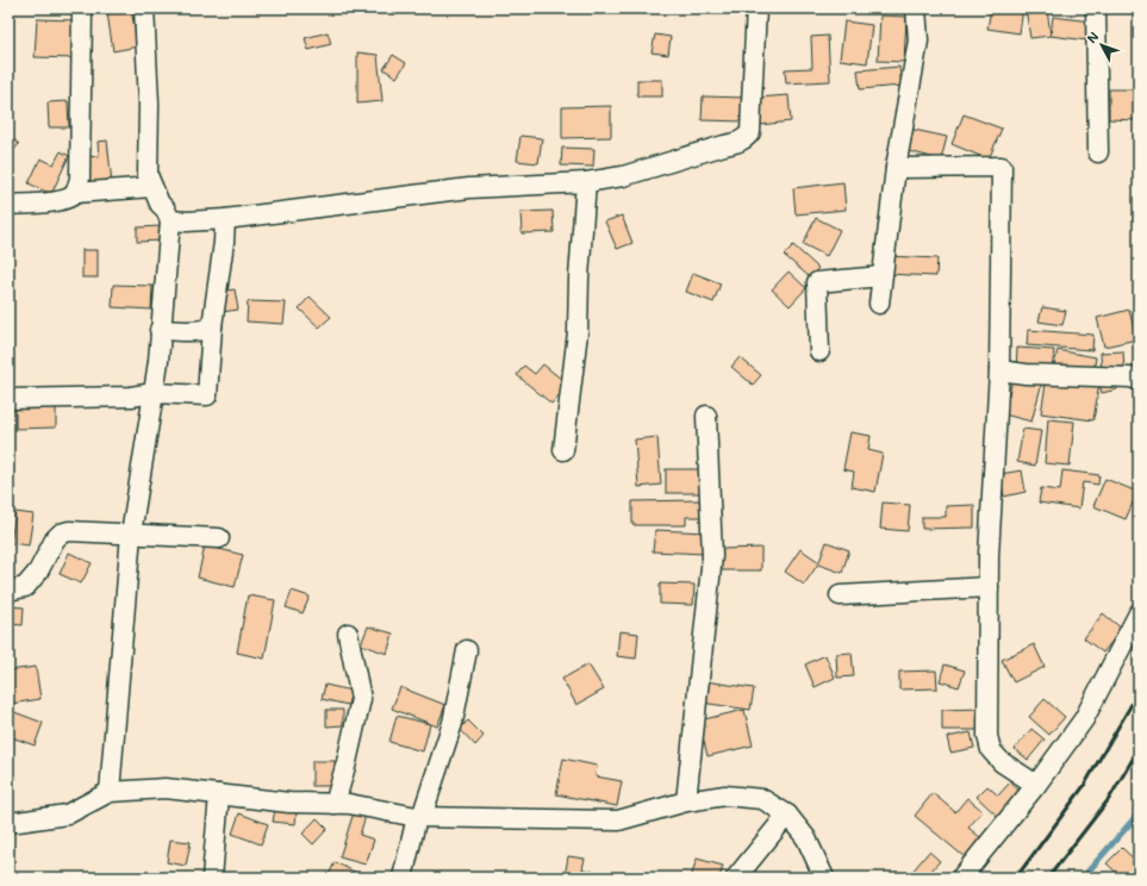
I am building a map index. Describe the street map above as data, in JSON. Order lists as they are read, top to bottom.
{
  "north": "top left"
}
